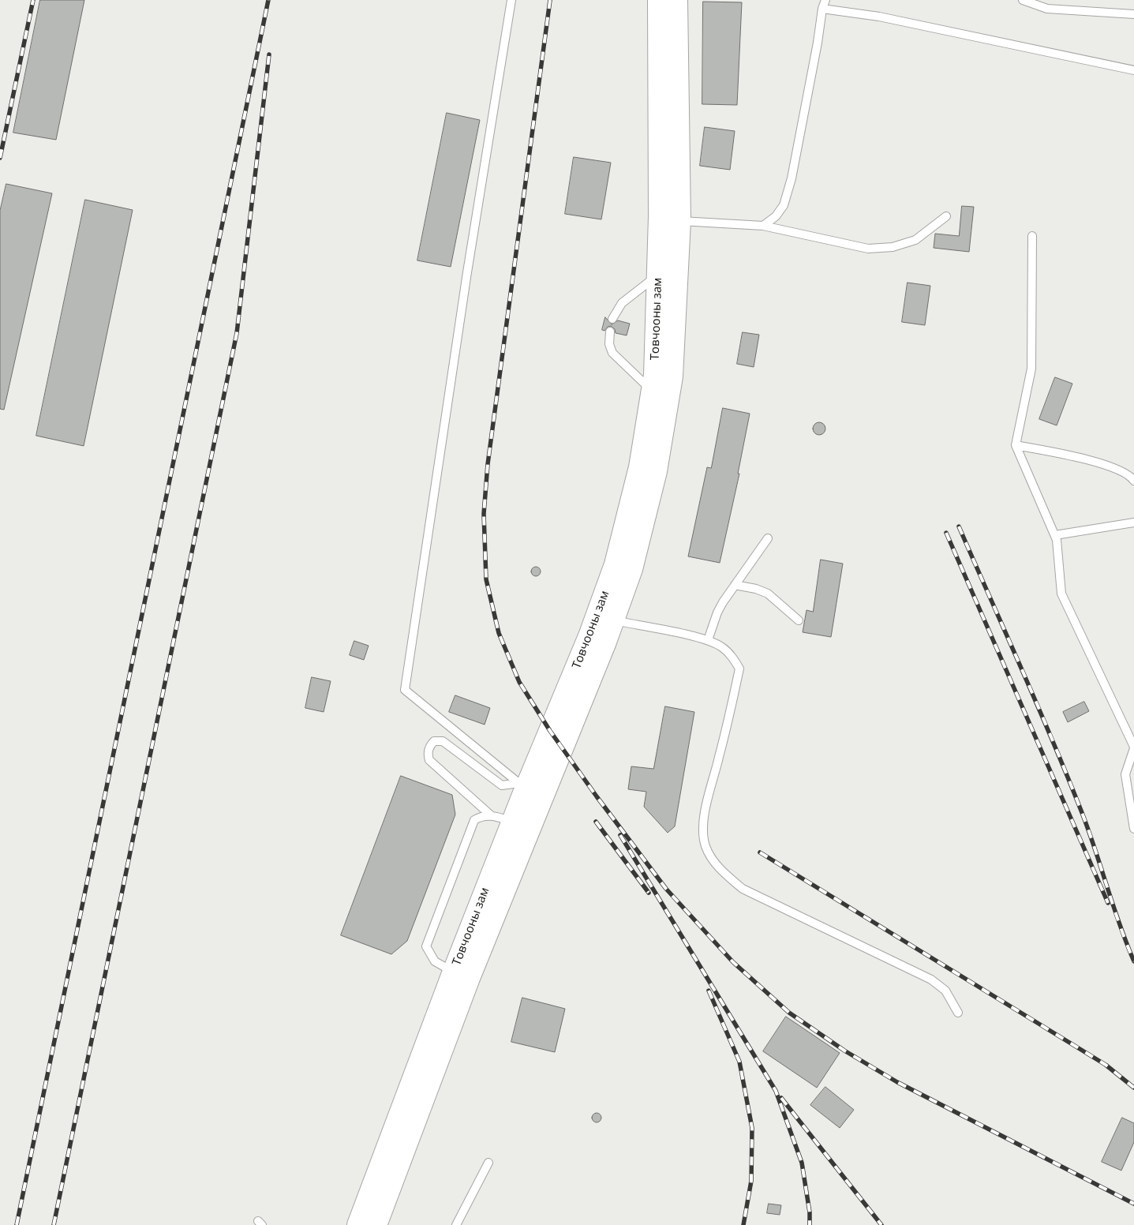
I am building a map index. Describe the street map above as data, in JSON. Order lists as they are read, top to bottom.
{
  "streets": {
    "highway": ["Товчооны зам"]
  }
}
